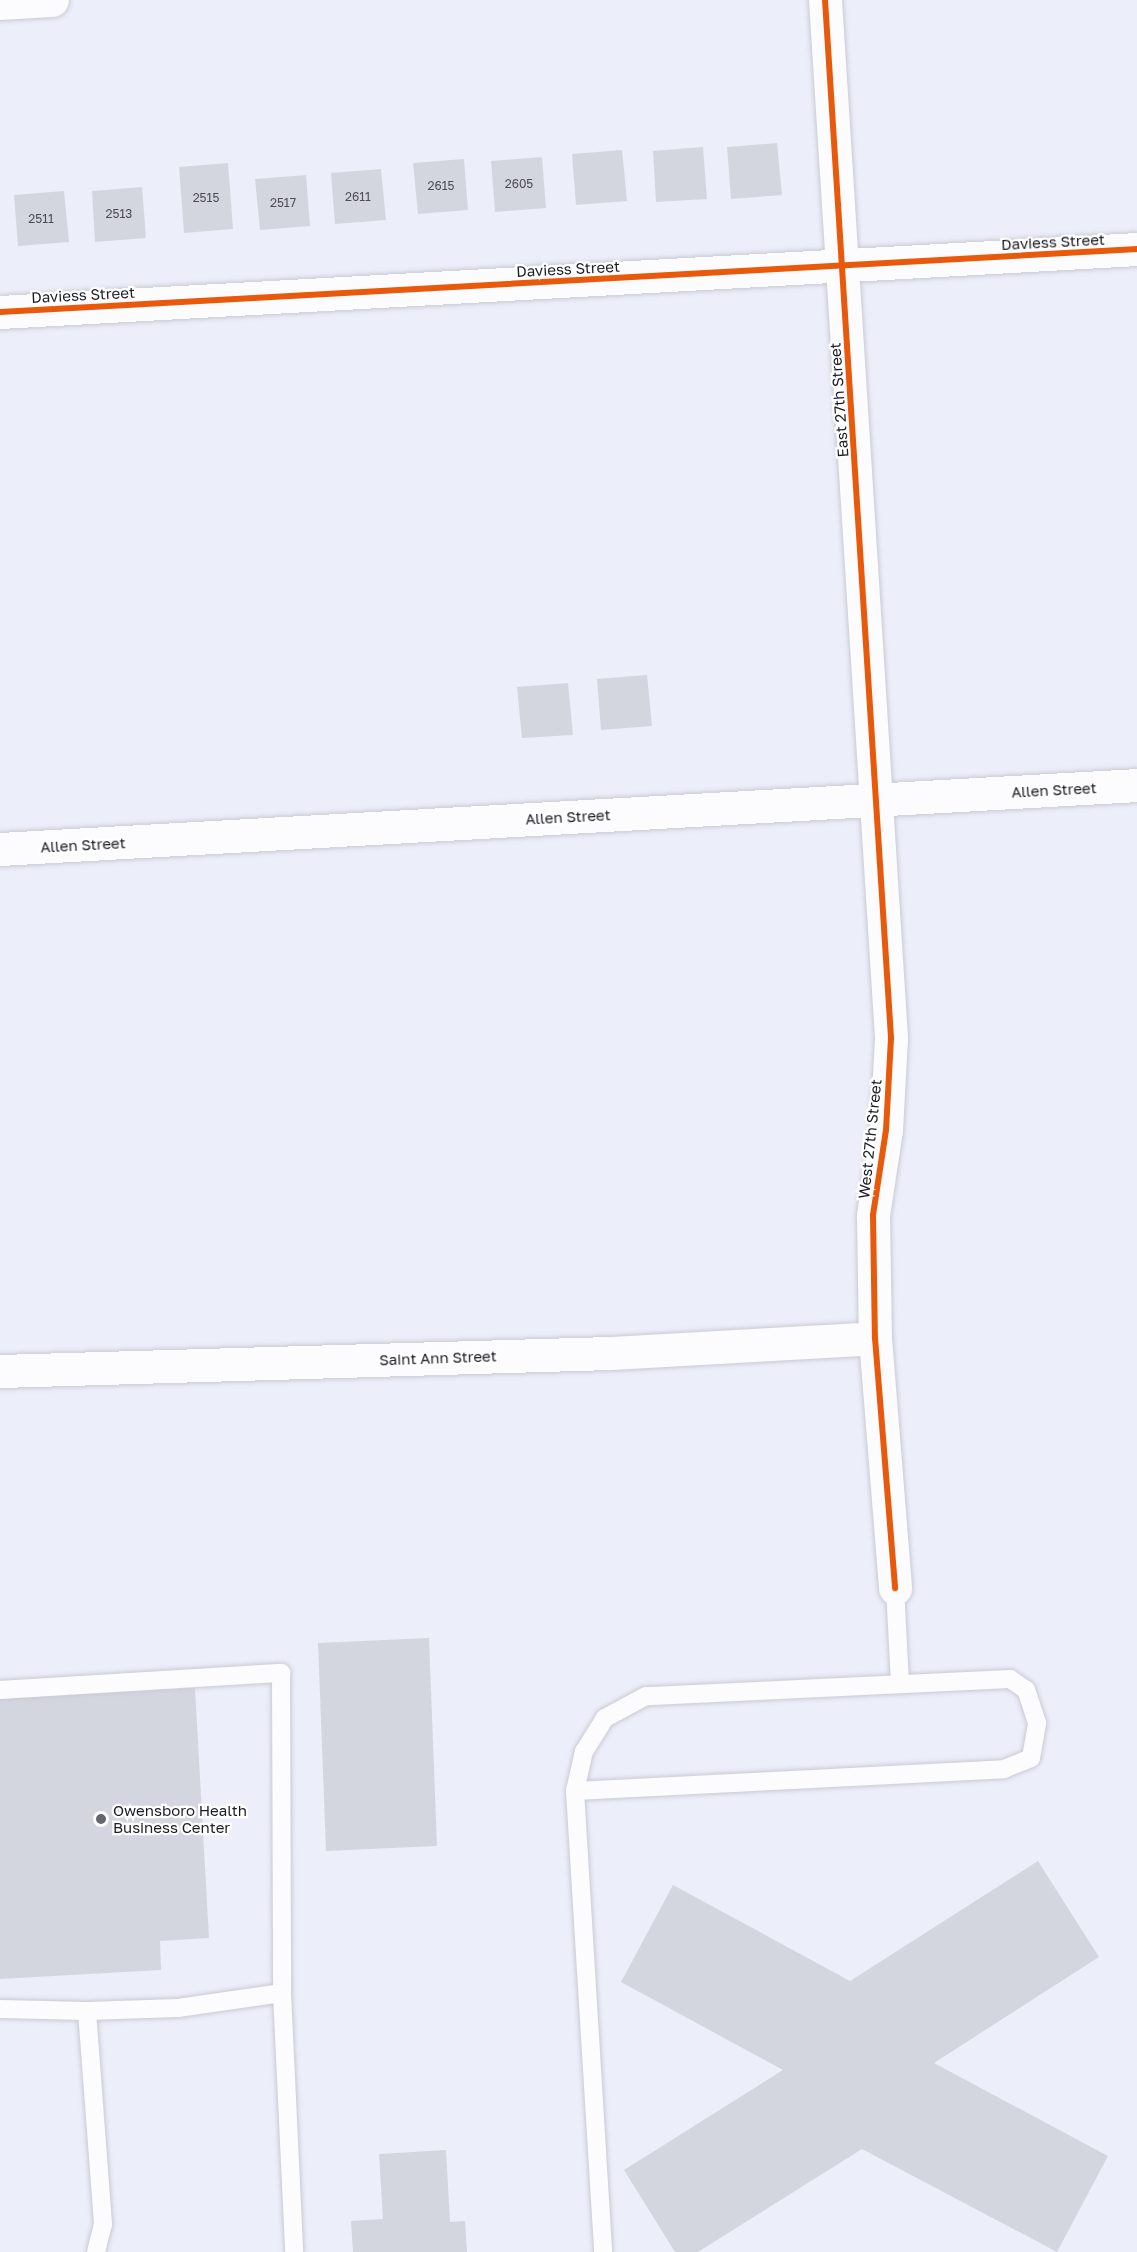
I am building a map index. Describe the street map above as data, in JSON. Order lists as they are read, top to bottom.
{
  "streets": {
    "street": [
      "Daviess Street",
      "East 27th Street",
      "Allen Street",
      "West 27th Street",
      "Saint Ann Street"
    ]
  },
  "crossings": [
    ["Daviess Street", "East 27th Street"],
    ["East 27th Street", "Allen Street"],
    ["East 27th Street", "West 27th Street"],
    ["Allen Street", "West 27th Street"],
    ["West 27th Street", "Saint Ann Street"]
  ],
  "places": ["Owensboro Health Business Center"],
  "house_numbers": [
    "2605",
    "2615",
    "2611",
    "2515",
    "2517",
    "2513",
    "2511"
  ]
}
